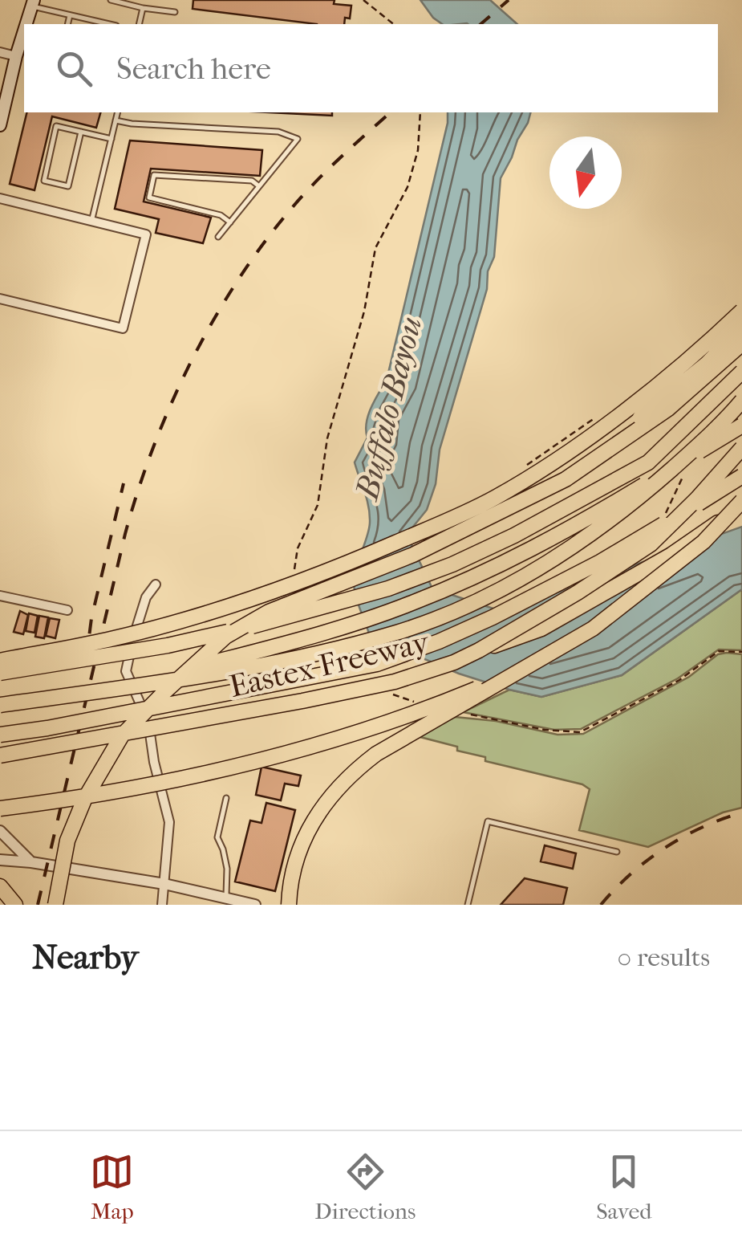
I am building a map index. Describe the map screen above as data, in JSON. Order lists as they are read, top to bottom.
{
  "streets": {
    "highway": ["Eastex Freeway"]
  },
  "water": ["Buffalo Bayou"],
  "north": "bottom",
  "page": {
    "search": "Search here",
    "heading": ["Nearby", "0 results"],
    "nav": ["Map", "Directions", "Saved"]
  }
}
